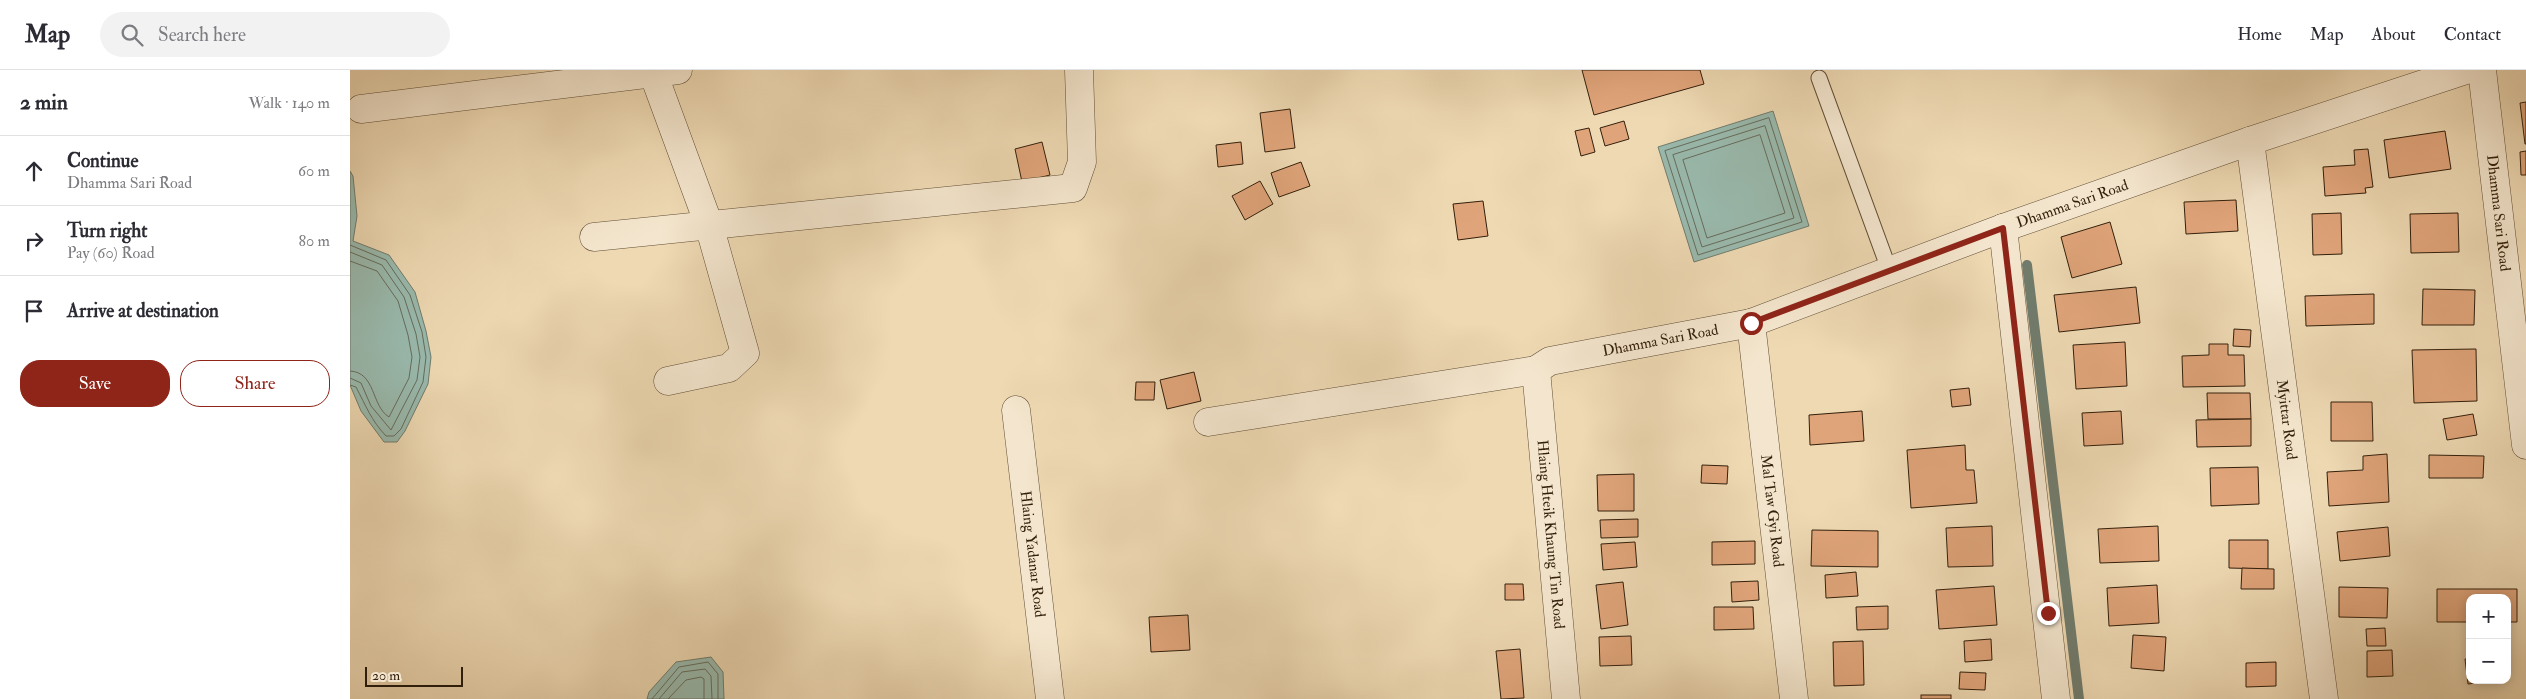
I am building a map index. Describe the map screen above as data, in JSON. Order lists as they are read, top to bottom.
{
  "streets": {
    "street": [
      "Dhamma Sari Road",
      "Myittar Road",
      "Mal Taw Gyi Road",
      "Hlaing Hteik Khaung Tin Road",
      "Hlaing Yadanar Road"
    ]
  },
  "crossings": [
    ["Dhamma Sari Road", "Myittar Road"],
    ["Dhamma Sari Road", "Mal Taw Gyi Road"],
    ["Dhamma Sari Road", "Hlaing Hteik Khaung Tin Road"]
  ],
  "scale_bar": "20 m",
  "page": {
    "header": "Map",
    "search": "Search here",
    "nav": [
      "Home",
      "Map",
      "About",
      "Contact"
    ],
    "heading": ["2 min", "Walk · 140 m"],
    "list": [
      ["Continue", "Dhamma Sari Road", "60 m"],
      ["Turn right", "Pay (60) Road", "80 m"],
      "Arrive at destination"
    ],
    "buttons": ["Save", "Share"],
    "map_buttons": ["+", "−"],
    "scale": "20 m"
  }
}
